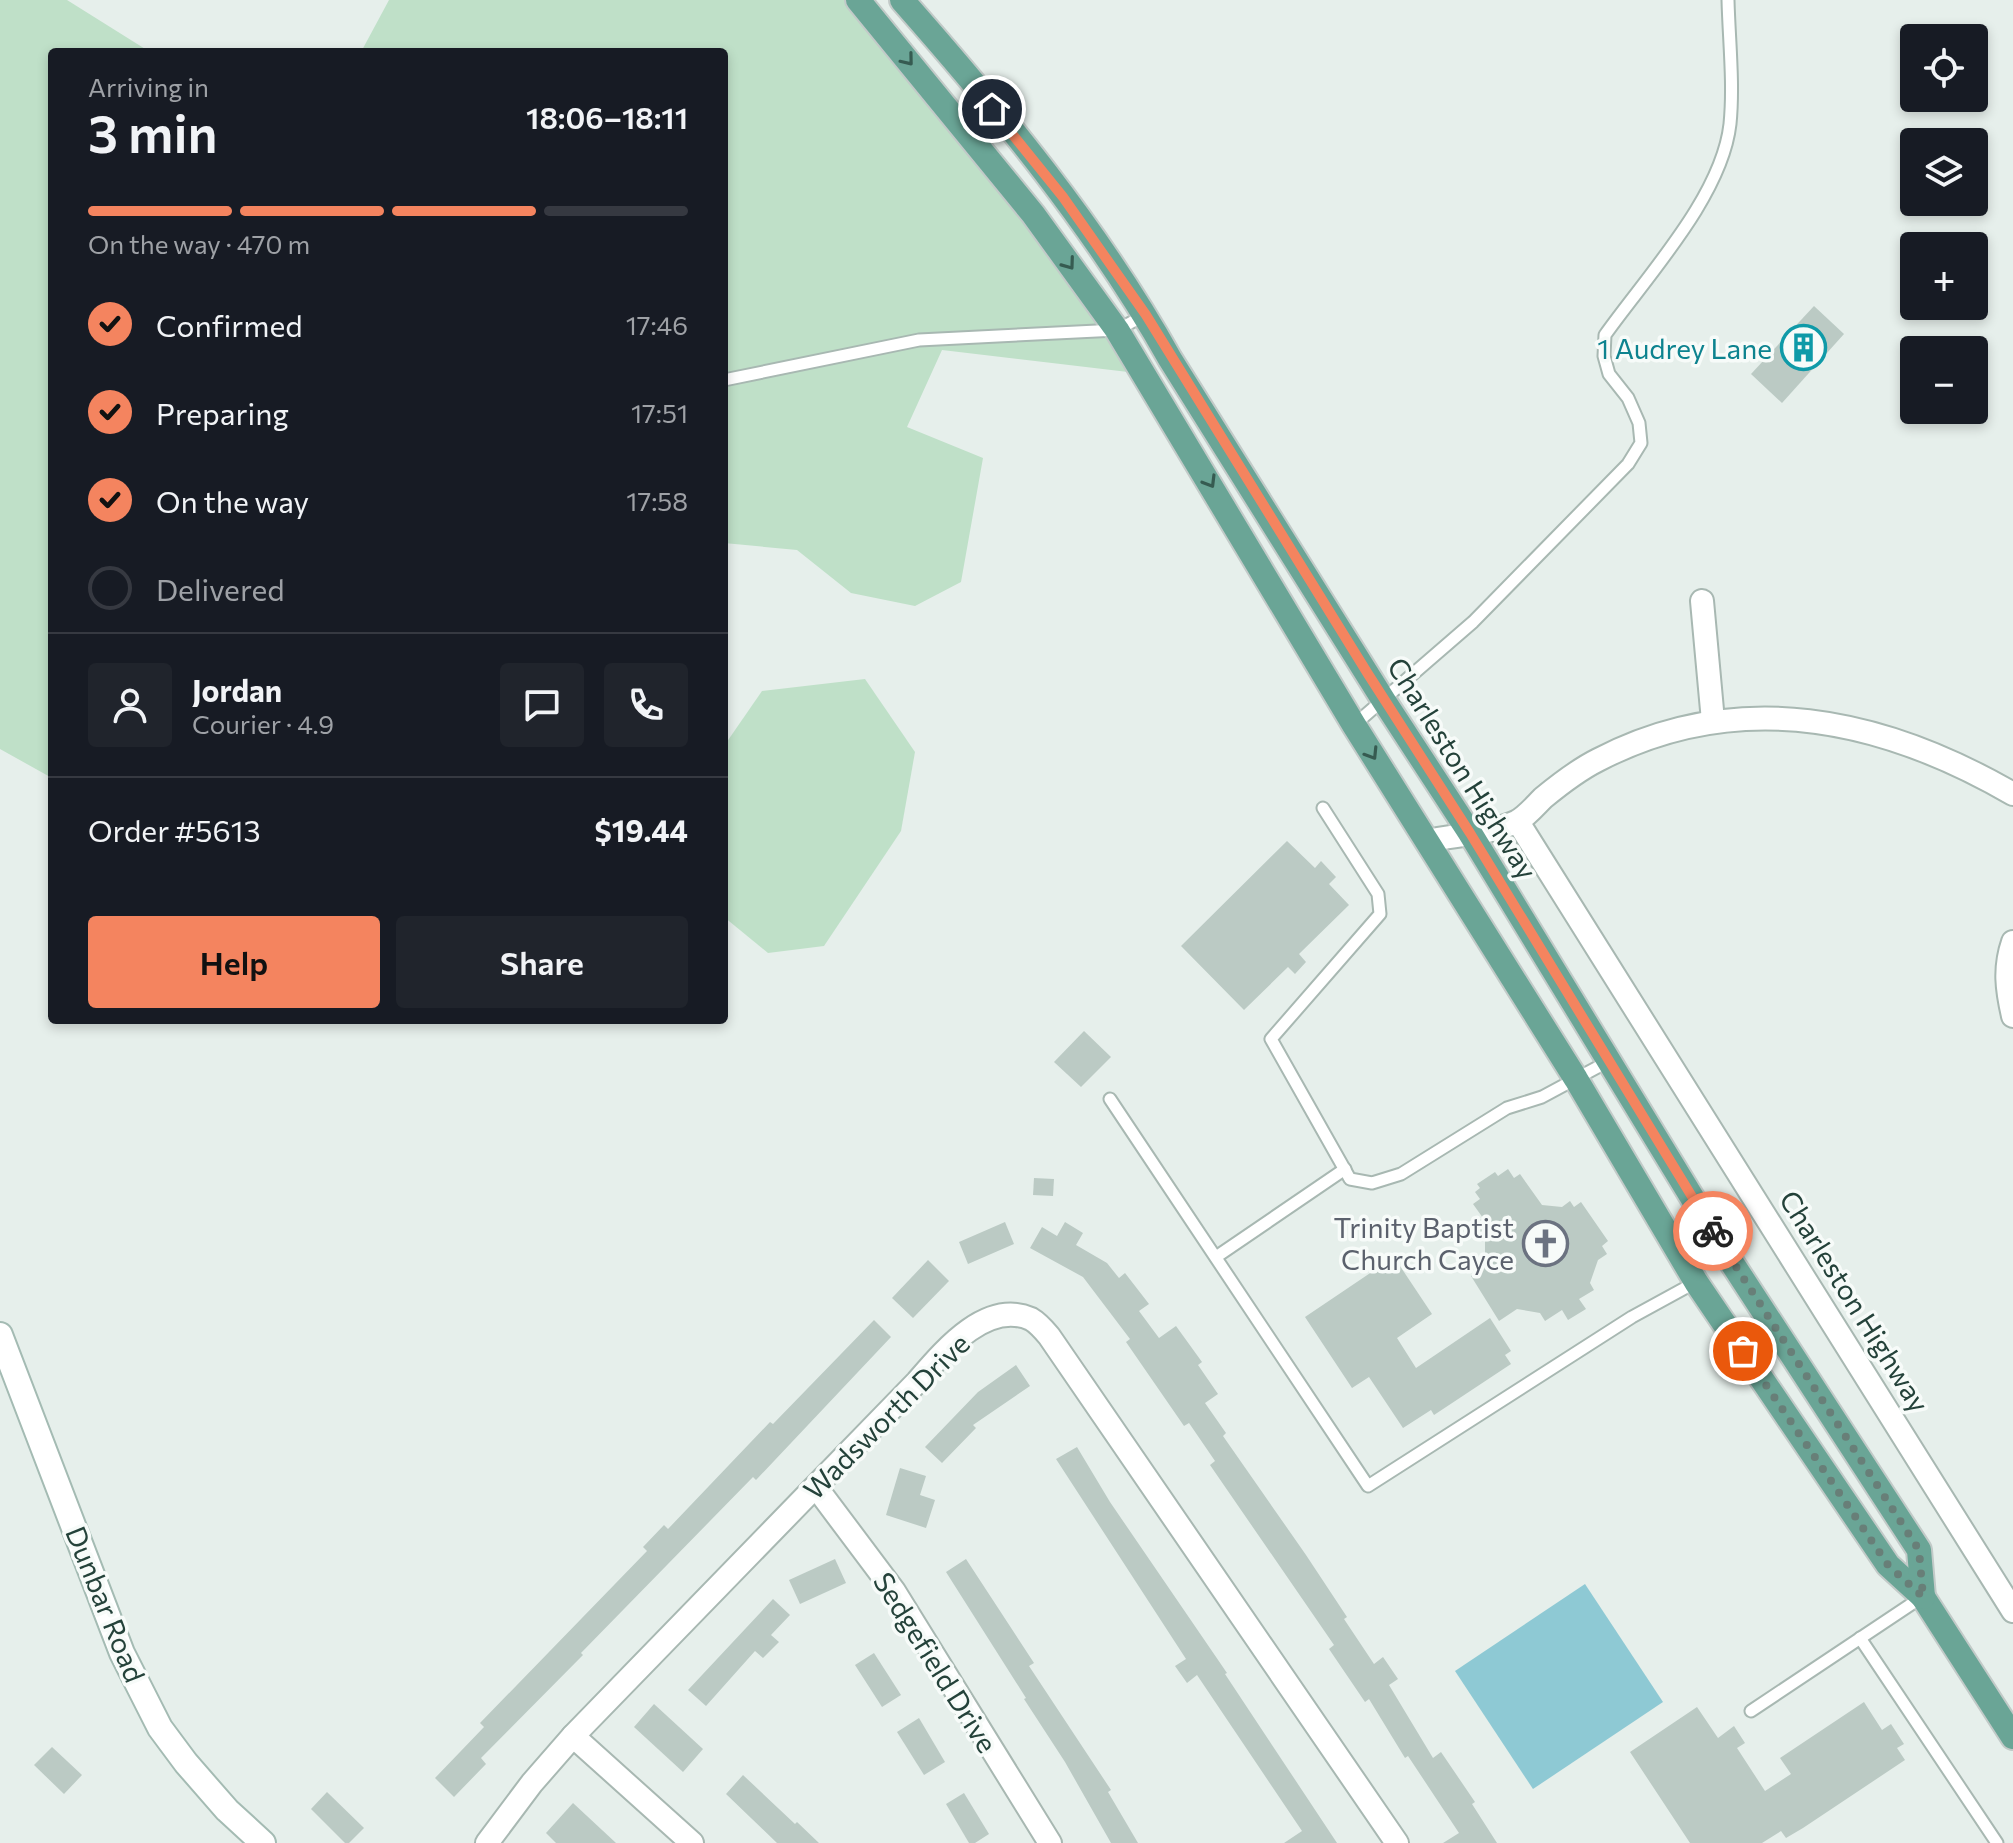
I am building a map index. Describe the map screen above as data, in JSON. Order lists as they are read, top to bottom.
{
  "streets": {
    "main road": ["Charleston Highway"],
    "street": ["Wadsworth Drive", "Dunbar Road", "Sedgefield Drive"]
  },
  "crossings": [
    ["Wadsworth Drive", "Sedgefield Drive"]
  ],
  "places": {
    "building": ["1 Audrey Lane"],
    "church": ["Trinity Baptist Church Cayce"]
  },
  "page": {
    "map_buttons": ["+", "−"],
    "heading": ["3 min", "Arriving in", "18:06–18:11"],
    "panel": [
      "Jordan",
      "Courier · 4.9",
      "Order #5613",
      "$19.44"
    ],
    "bar": "On the way · 470 m",
    "list": [
      ["Confirmed", "17:46"],
      ["Preparing", "17:51"],
      ["On the way", "17:58"],
      "Delivered"
    ],
    "buttons": ["Help", "Share"]
  }
}
